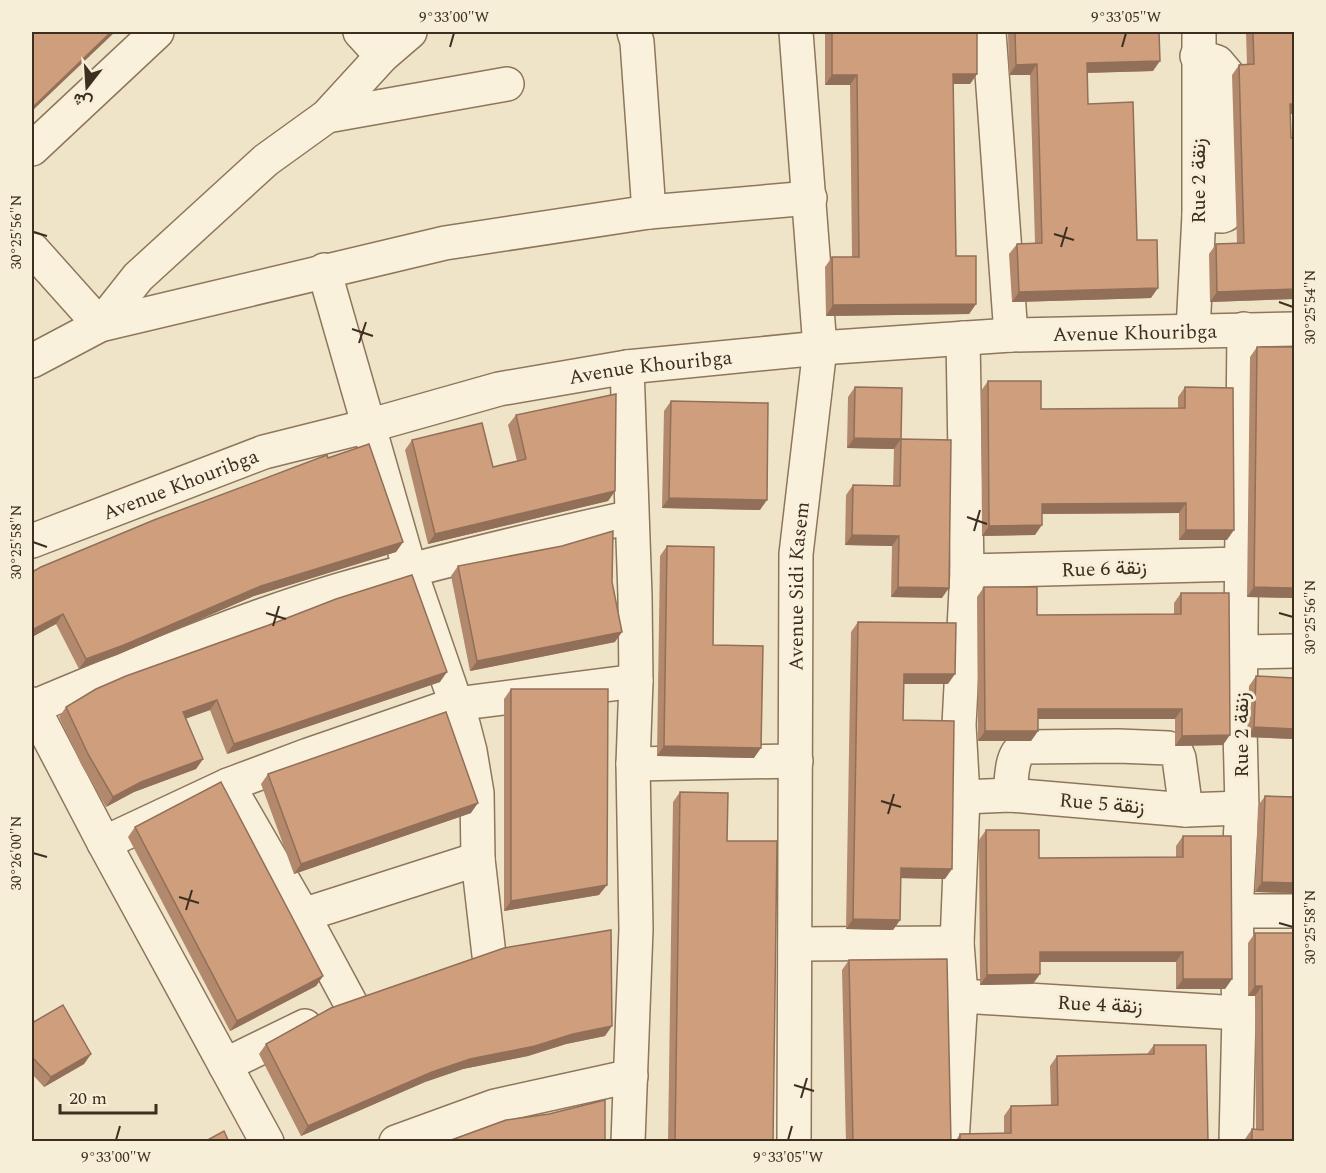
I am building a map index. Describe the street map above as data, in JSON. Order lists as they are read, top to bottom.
{
  "streets": {
    "street": [
      "Rue 2 زنقة",
      "Avenue Khouribga",
      "Rue 6 زنقة",
      "Avenue Sidi Kasem",
      "Rue 5 زنقة",
      "Rue 4 زنقة"
    ]
  },
  "crossings": [
    ["Rue 2 زنقة", "Avenue Khouribga"],
    ["Rue 2 زنقة", "Rue 6 زنقة"],
    ["Rue 2 زنقة", "Rue 5 زنقة"],
    ["Rue 2 زنقة", "Rue 4 زنقة"],
    ["Avenue Khouribga", "Avenue Sidi Kasem"]
  ],
  "scale_bar": "20 m",
  "north": "bottom",
  "coordinates": [
    "9°33'00\"W",
    "9°33'05\"W",
    "30°25'56\"N",
    "30°25'54\"N",
    "30°25'58\"N",
    "30°26'00\"N"
  ]
}
